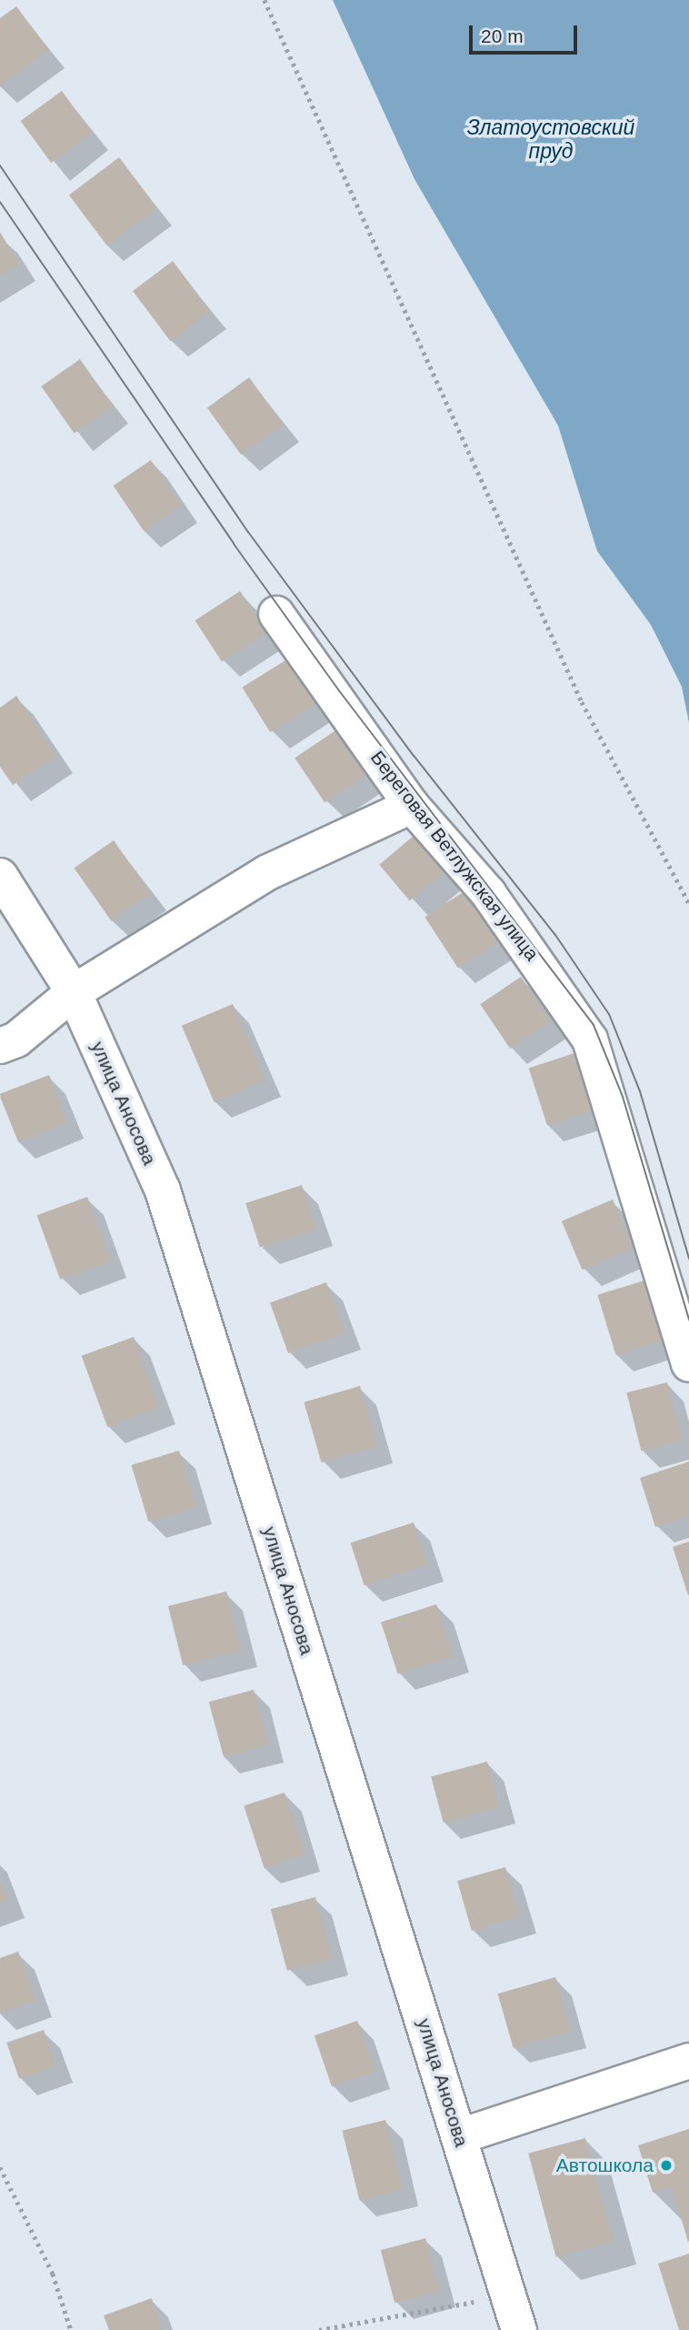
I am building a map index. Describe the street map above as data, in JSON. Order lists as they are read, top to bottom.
{
  "streets": {
    "main road": ["Береговая Ветлужская улица", "улица Аносова"]
  },
  "water": ["Златоустовский пруд"],
  "places": ["Автошкола"],
  "scale_bar": "20 m"
}
